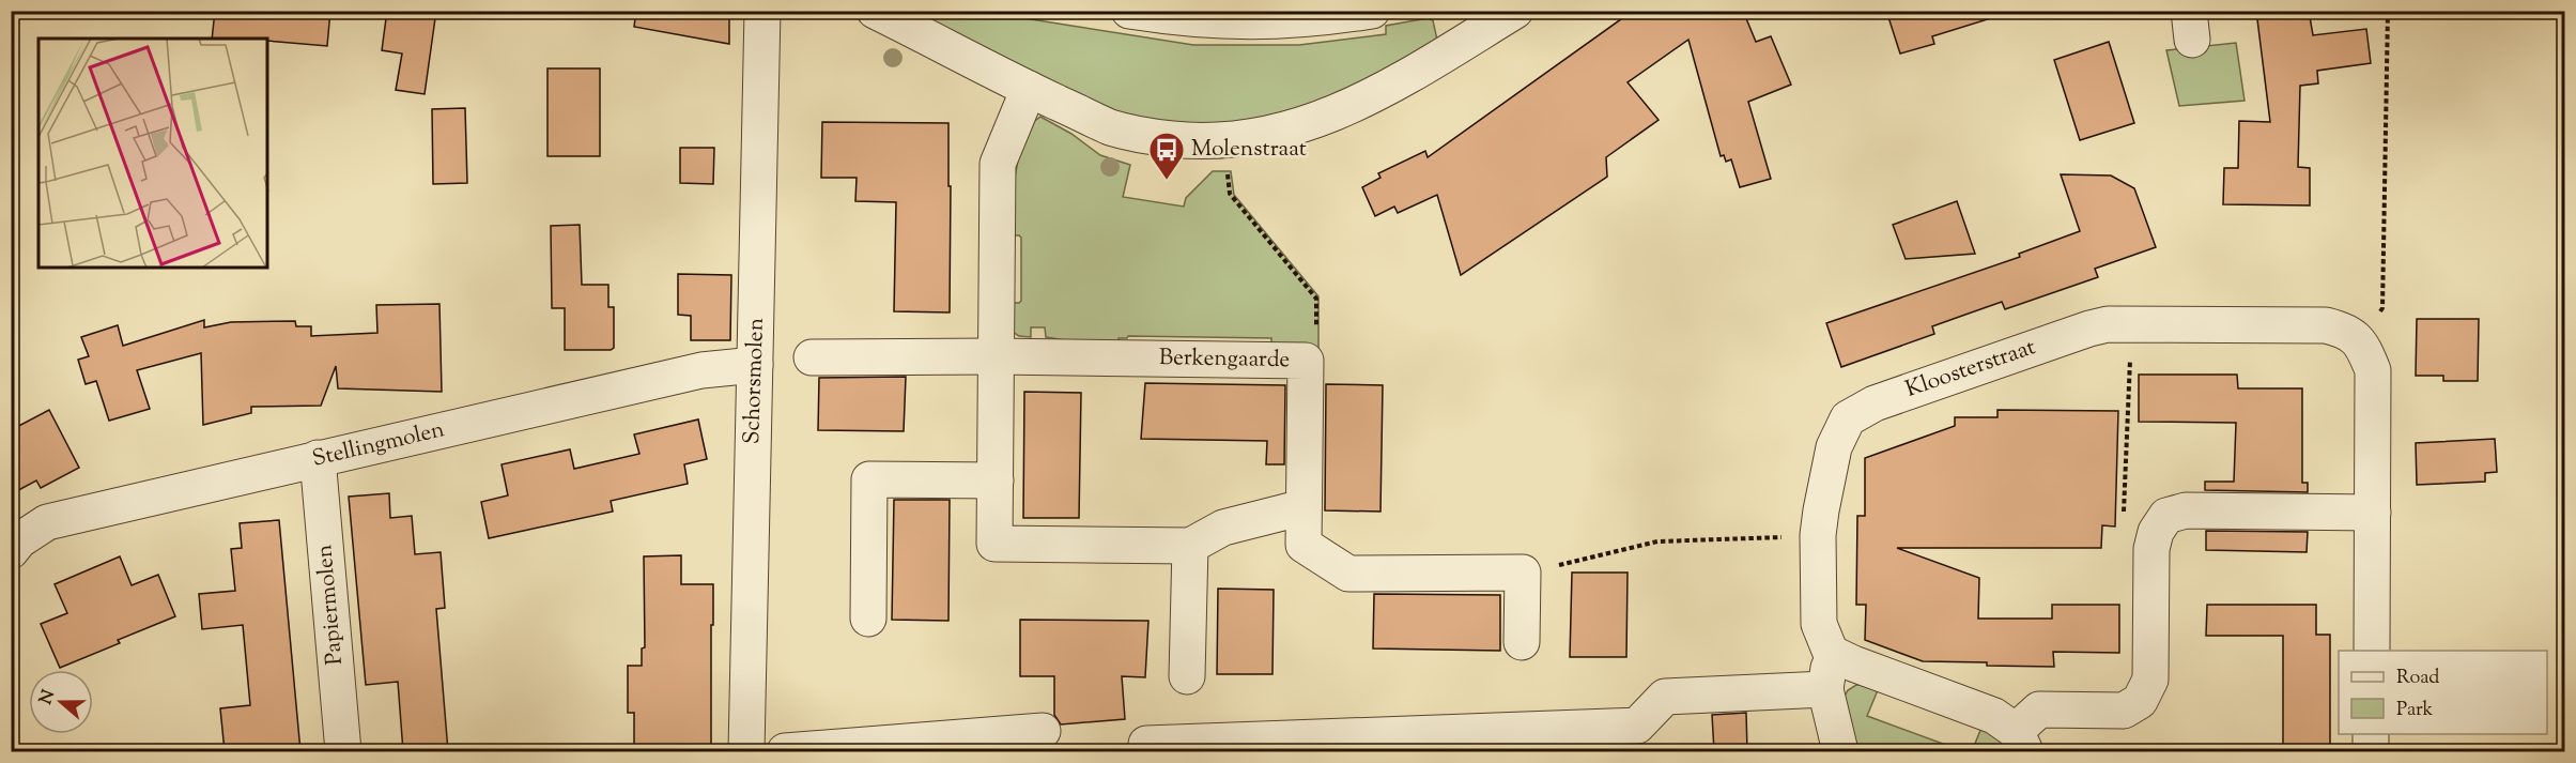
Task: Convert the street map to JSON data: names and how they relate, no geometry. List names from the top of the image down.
{
  "streets": {
    "street": [
      "Berkengaarde",
      "Kloosterstraat",
      "Schorsmolen",
      "Stellingmolen",
      "Papiermolen"
    ]
  },
  "crossings": [
    ["Schorsmolen", "Stellingmolen"],
    ["Stellingmolen", "Papiermolen"]
  ],
  "places": {
    "bus stop": ["Molenstraat"]
  },
  "legend": ["Road", "Park"],
  "north": "left"
}
